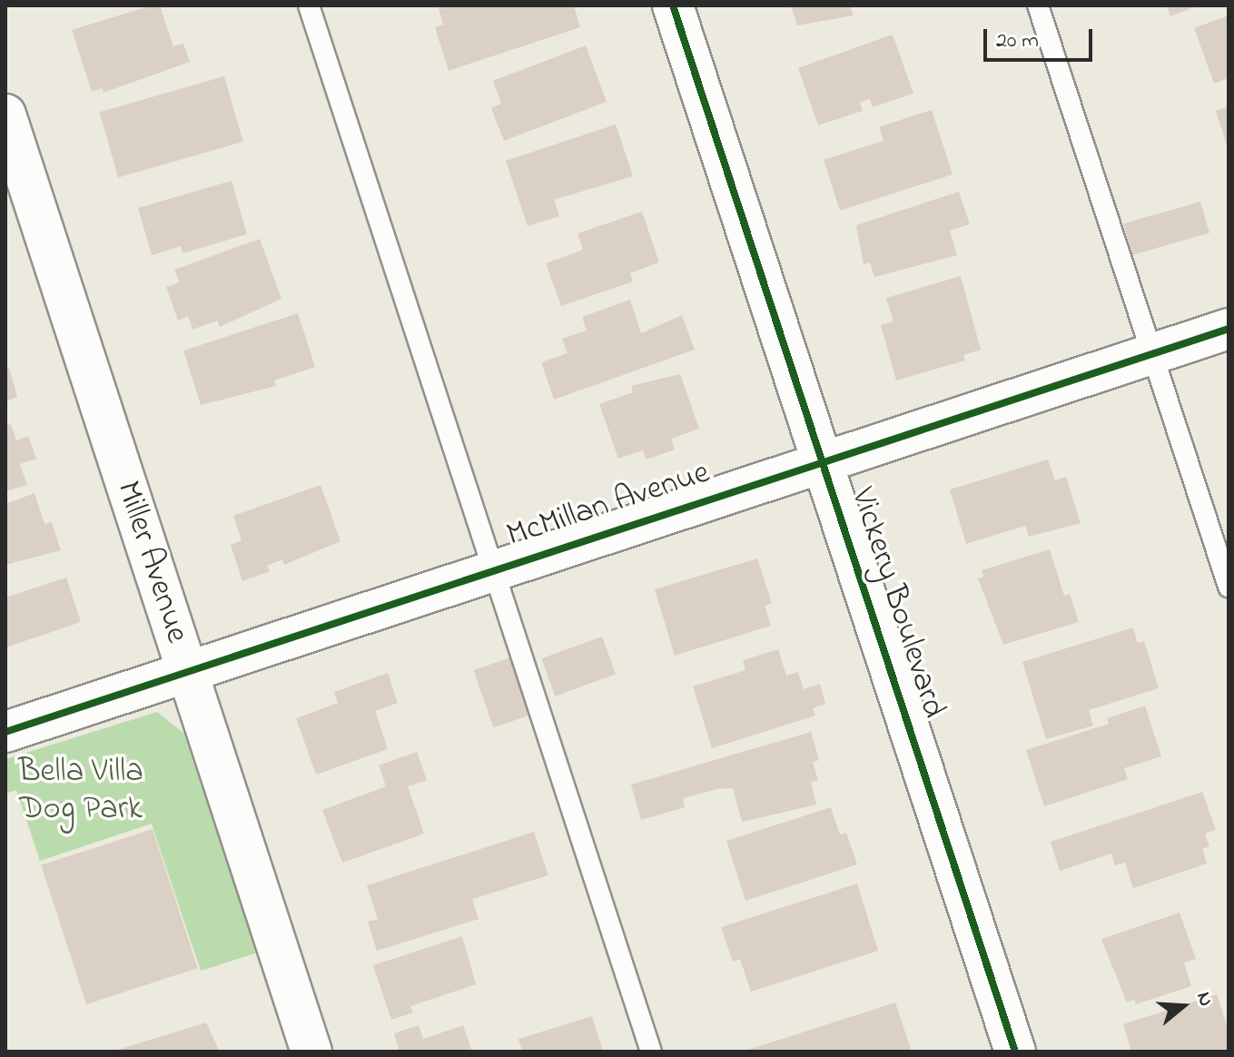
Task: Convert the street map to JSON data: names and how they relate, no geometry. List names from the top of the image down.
{
  "streets": {
    "street": ["McMillan Avenue", "Miller Avenue", "Vickery Boulevard"]
  },
  "crossings": [
    ["McMillan Avenue", "Miller Avenue"],
    ["McMillan Avenue", "Vickery Boulevard"]
  ],
  "parks": ["Bella Villa Dog Park"],
  "scale_bar": "20 m",
  "north": "right"
}
